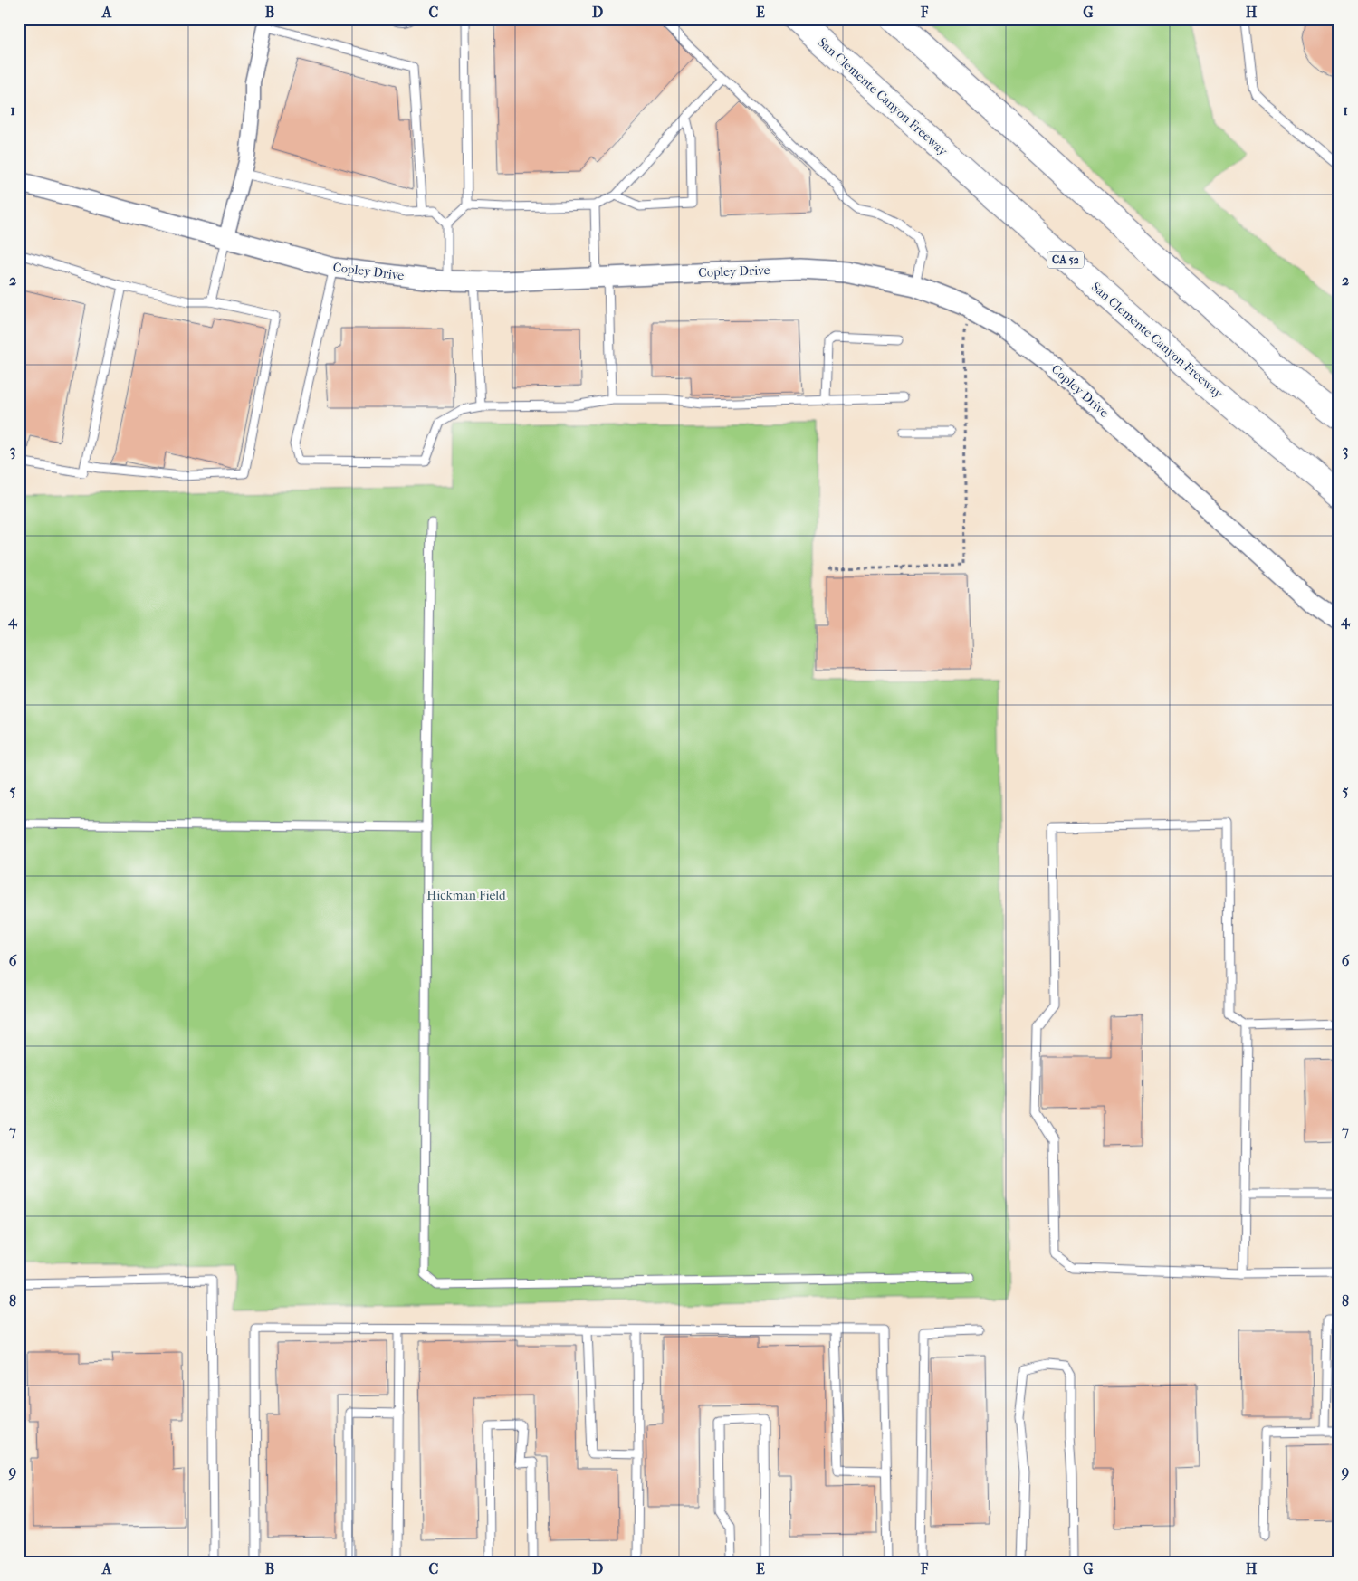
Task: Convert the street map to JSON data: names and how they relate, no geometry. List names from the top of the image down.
{
  "streets": {
    "highway": ["San Clemente Canyon Freeway", "CA 52"],
    "street": ["Copley Drive"]
  },
  "parks": ["Hickman Field"],
  "grid": {
    "columns": [
      "A",
      "B",
      "C",
      "D",
      "E",
      "F",
      "G",
      "H"
    ],
    "rows": [
      "1",
      "2",
      "3",
      "4",
      "5",
      "6",
      "7",
      "8",
      "9"
    ]
  }
}
